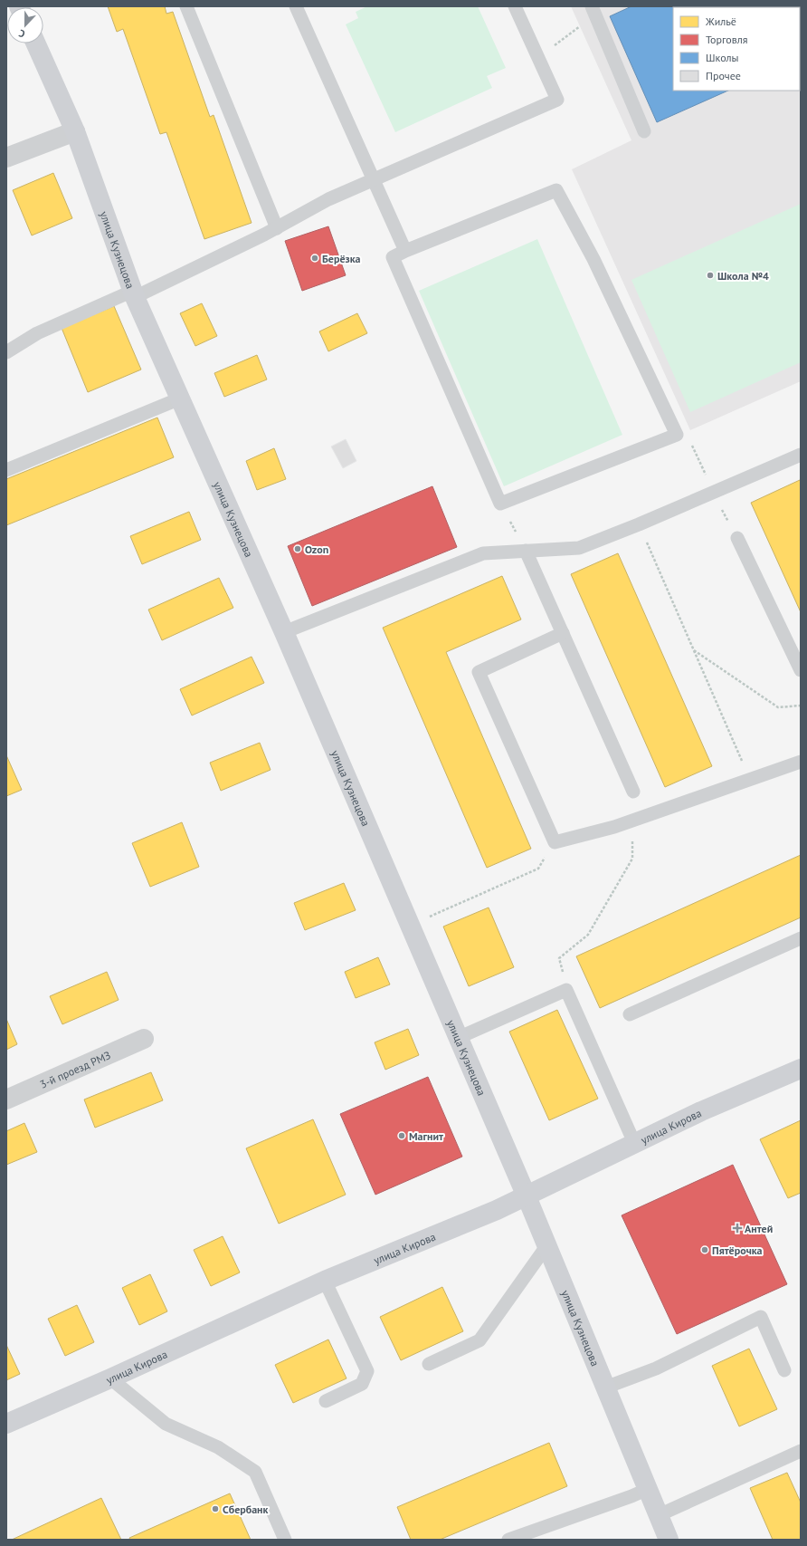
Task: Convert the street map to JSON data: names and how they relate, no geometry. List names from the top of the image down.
{
  "streets": {
    "main road": ["улица Кузнецова", "улица Кирова"],
    "street": ["3-й проезд РМЗ"]
  },
  "crossings": [
    ["улица Кузнецова", "улица Кирова"]
  ],
  "places": {
    "other": [
      "Берёзка",
      "Школа №4",
      "Ozon",
      "Магнит",
      "Пятёрочка",
      "Сбербанк"
    ],
    "health": ["Антей"]
  },
  "legend": [
    "Жильё",
    "Торговля",
    "Школы",
    "Прочее"
  ],
  "north": "bottom"
}
